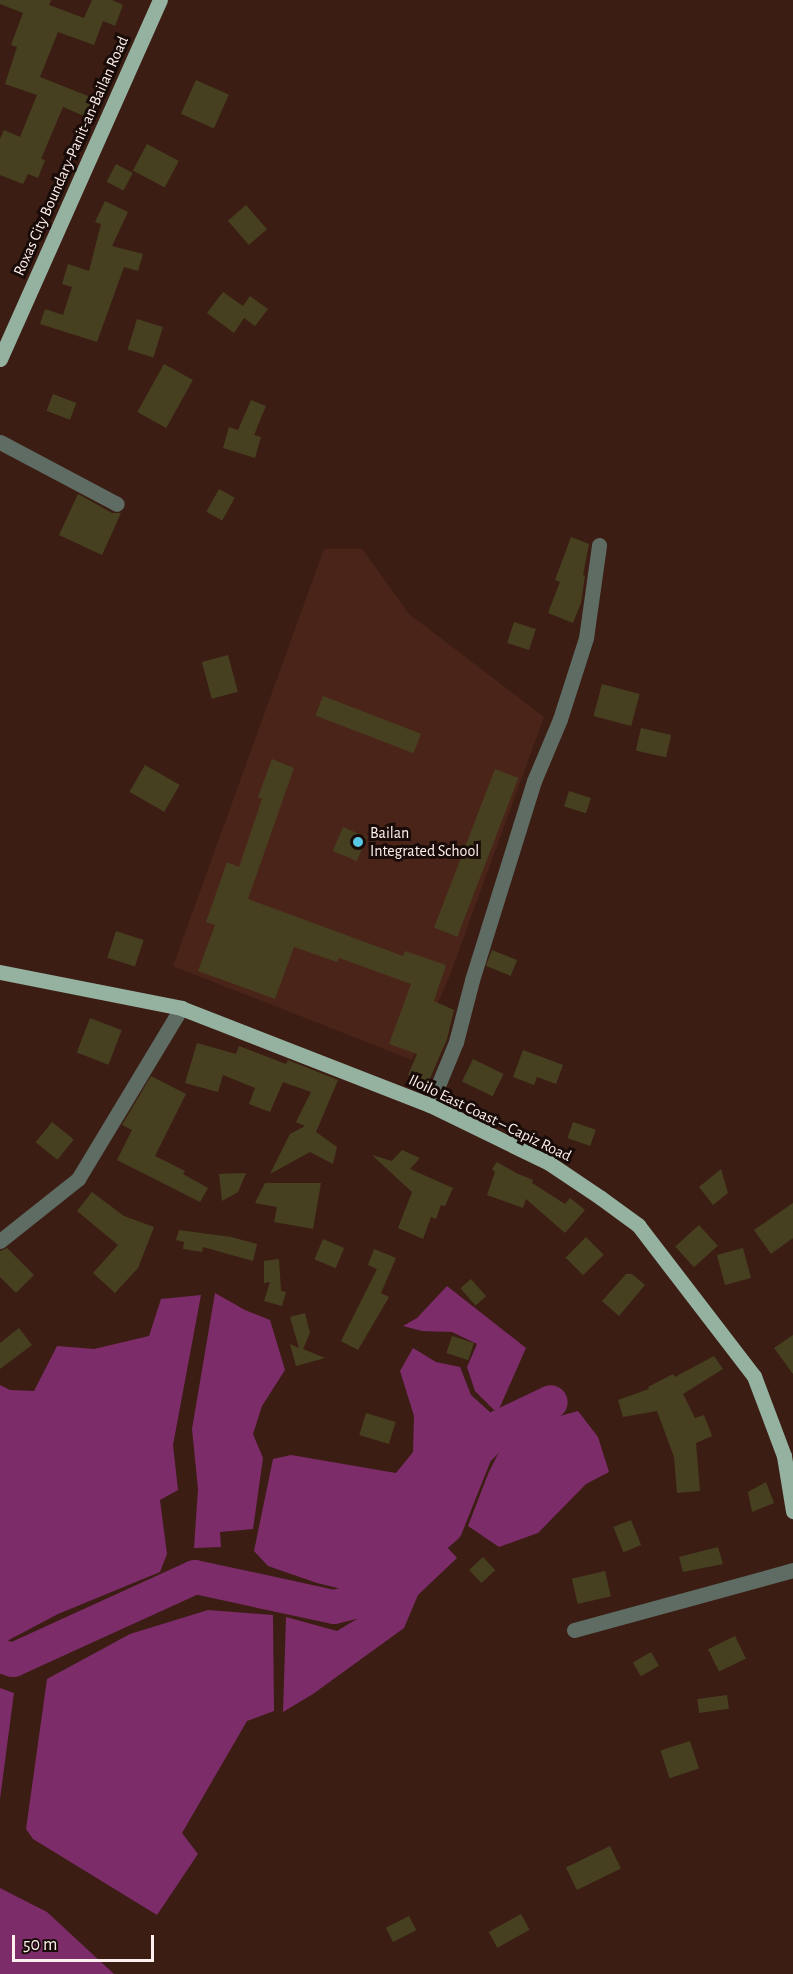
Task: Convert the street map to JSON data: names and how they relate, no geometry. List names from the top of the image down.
{
  "streets": {
    "main road": ["Roxas City Boundary-Panit-an-Bailan Road", "Iloilo East Coast – Capiz Road"]
  },
  "places": ["Bailan Integrated School"],
  "scale_bar": "50 m"
}
